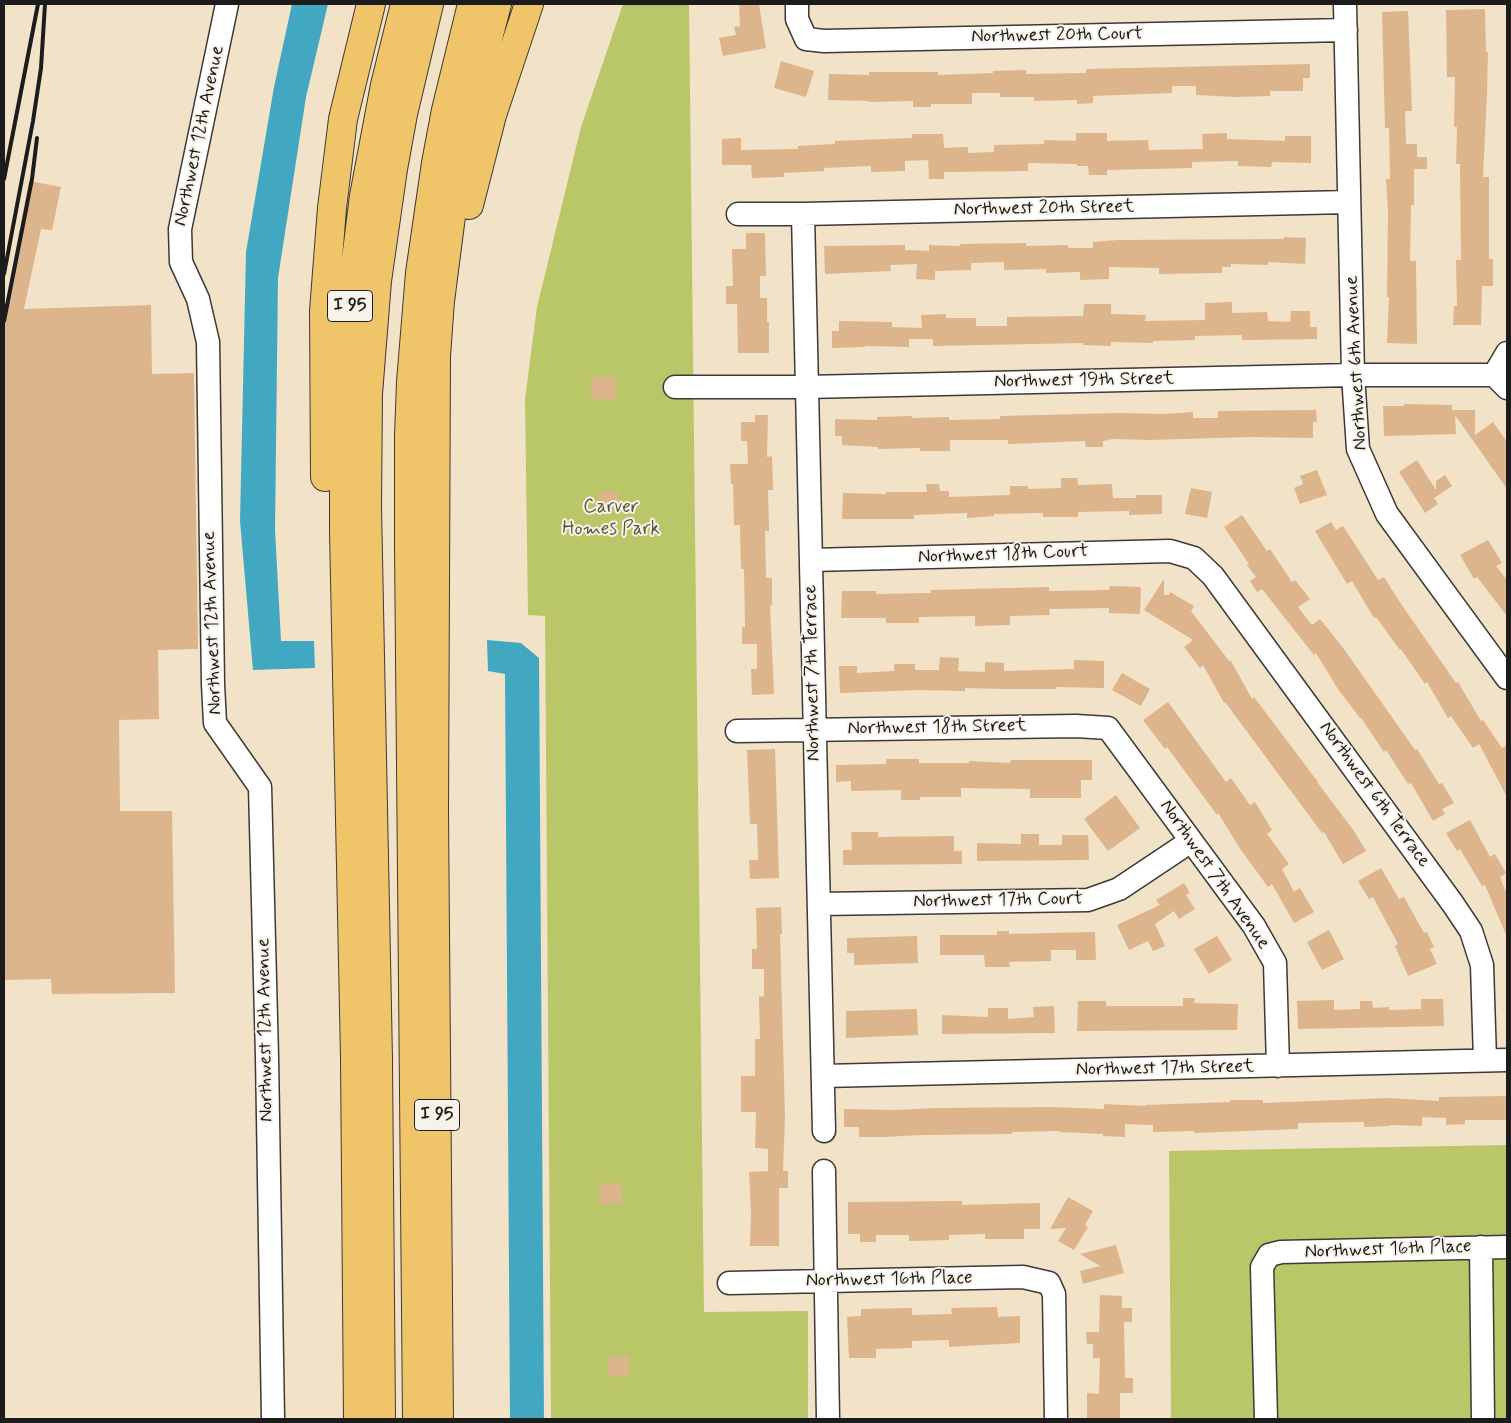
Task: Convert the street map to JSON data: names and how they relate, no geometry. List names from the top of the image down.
{
  "streets": {
    "highway": ["I 95"],
    "street": [
      "Northwest 20th Court",
      "Northwest 12th Avenue",
      "Northwest 20th Street",
      "Northwest 6th Avenue",
      "Northwest 19th Street",
      "Northwest 18th Court",
      "Northwest 7th Terrace",
      "Northwest 18th Street",
      "Northwest 6th Terrace",
      "Northwest 7th Avenue",
      "Northwest 17th Court",
      "Northwest 17th Street",
      "Northwest 16th Place"
    ]
  },
  "crossings": [
    ["Northwest 20th Court", "Northwest 6th Avenue"],
    ["Northwest 20th Street", "Northwest 6th Avenue"],
    ["Northwest 20th Street", "Northwest 7th Terrace"],
    ["Northwest 6th Avenue", "Northwest 19th Street"],
    ["Northwest 19th Street", "Northwest 7th Terrace"],
    ["Northwest 18th Court", "Northwest 7th Terrace"],
    ["Northwest 18th Court", "Northwest 6th Terrace"],
    ["Northwest 7th Terrace", "Northwest 18th Street"],
    ["Northwest 7th Terrace", "Northwest 17th Court"],
    ["Northwest 7th Terrace", "Northwest 17th Street"],
    ["Northwest 18th Street", "Northwest 7th Avenue"],
    ["Northwest 6th Terrace", "Northwest 17th Street"],
    ["Northwest 7th Avenue", "Northwest 17th Court"],
    ["Northwest 7th Avenue", "Northwest 17th Street"]
  ],
  "parks": ["Carver Homes Park"]
}
